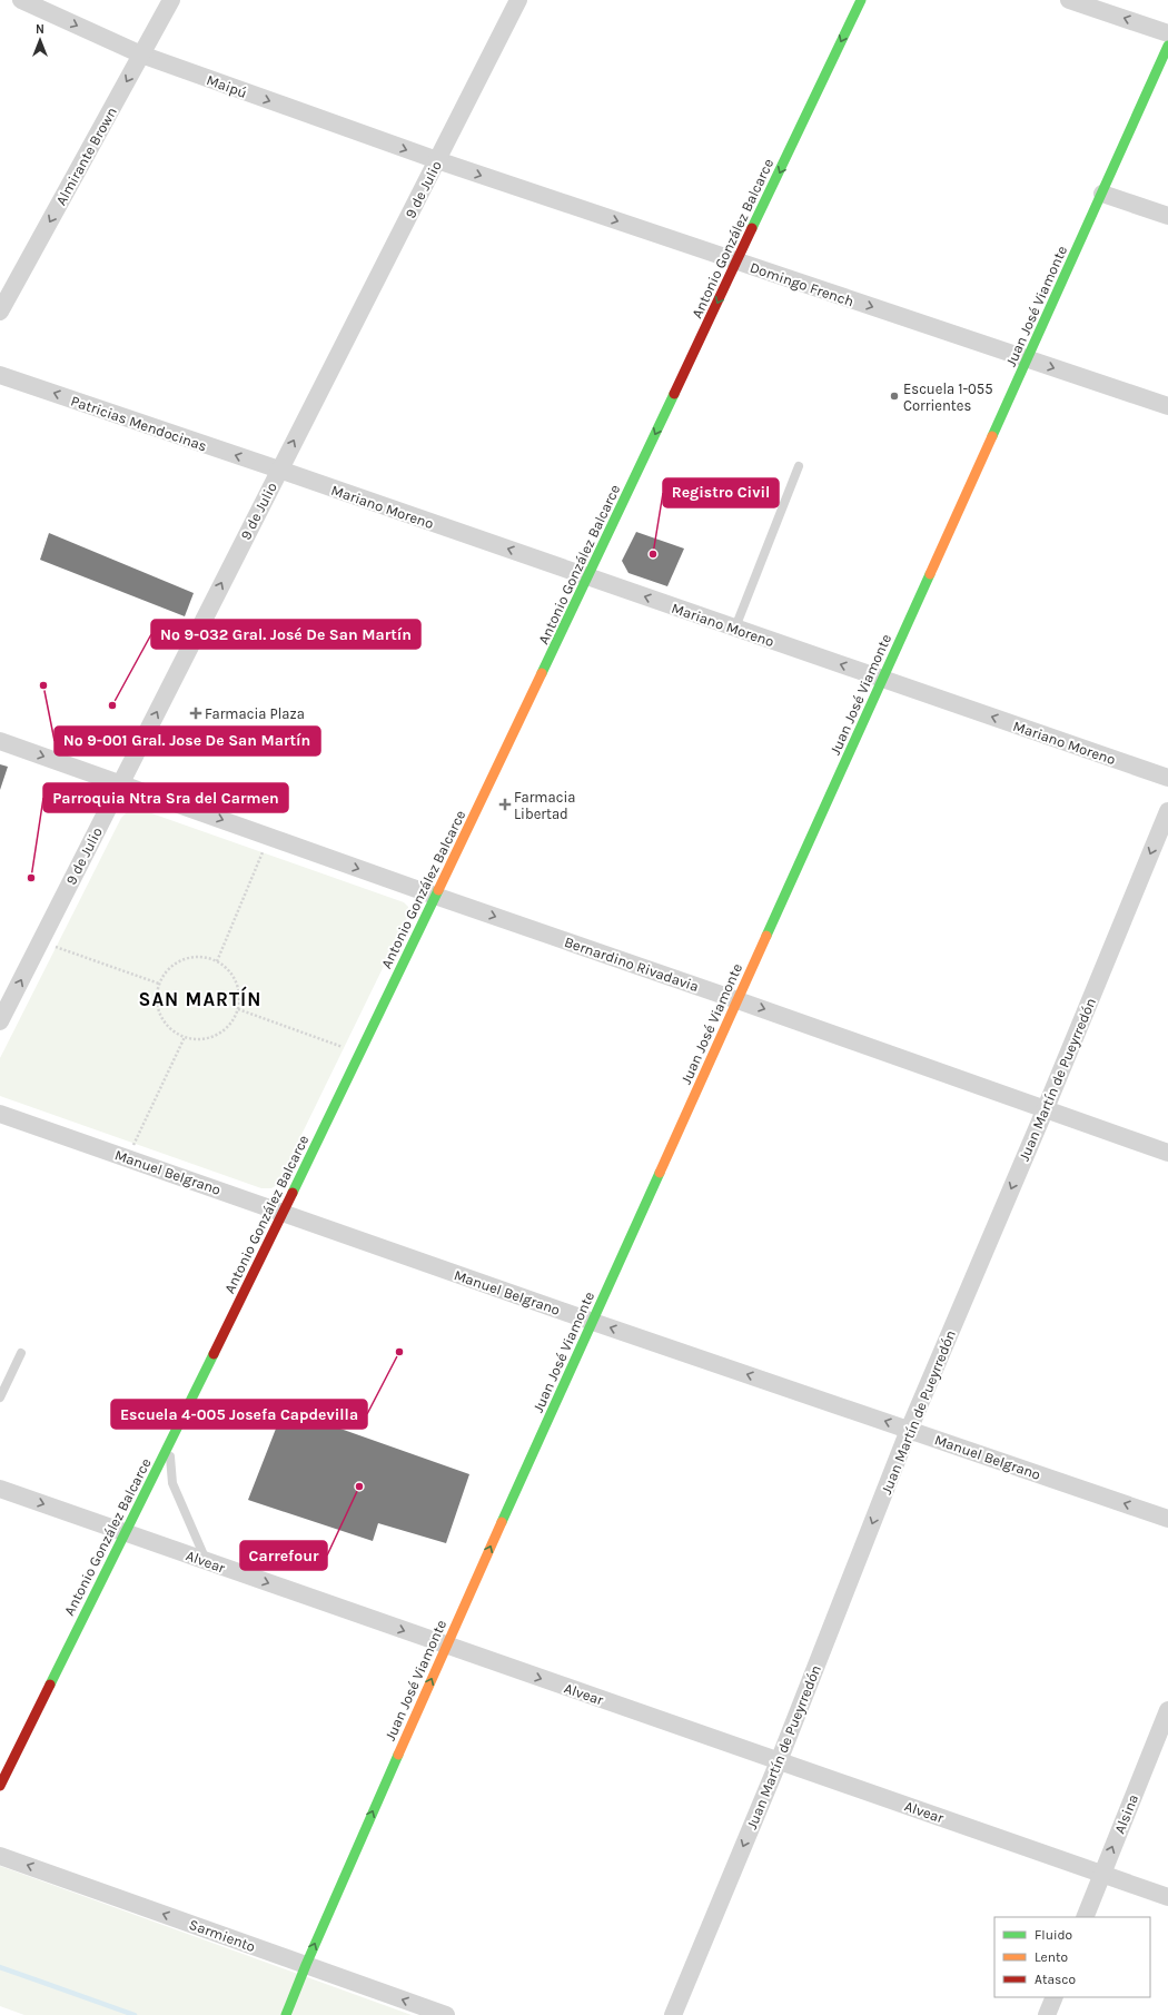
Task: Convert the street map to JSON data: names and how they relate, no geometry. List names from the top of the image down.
{
  "streets": {
    "street": [
      "Maipú",
      "Almirante Brown",
      "9 de Julio",
      "Antonio González Balcarce",
      "Domingo French",
      "Juan José Viamonte",
      "Patricias Mendocinas",
      "Mariano Moreno",
      "Bernardino Rivadavia",
      "Juan Martín de Pueyrredón",
      "Manuel Belgrano",
      "Alvear",
      "Alsina",
      "Sarmiento"
    ]
  },
  "crossings": [
    ["Maipú", "Almirante Brown"],
    ["Maipú", "9 de Julio"],
    ["Maipú", "Domingo French"],
    ["9 de Julio", "Domingo French"],
    ["9 de Julio", "Patricias Mendocinas"],
    ["9 de Julio", "Mariano Moreno"],
    ["9 de Julio", "Bernardino Rivadavia"],
    ["Antonio González Balcarce", "Domingo French"],
    ["Antonio González Balcarce", "Mariano Moreno"],
    ["Antonio González Balcarce", "Bernardino Rivadavia"],
    ["Antonio González Balcarce", "Manuel Belgrano"],
    ["Antonio González Balcarce", "Alvear"],
    ["Domingo French", "Juan José Viamonte"],
    ["Juan José Viamonte", "Mariano Moreno"],
    ["Juan José Viamonte", "Bernardino Rivadavia"],
    ["Juan José Viamonte", "Manuel Belgrano"],
    ["Juan José Viamonte", "Alvear"],
    ["Juan José Viamonte", "Sarmiento"],
    ["Patricias Mendocinas", "Mariano Moreno"],
    ["Bernardino Rivadavia", "Juan Martín de Pueyrredón"],
    ["Juan Martín de Pueyrredón", "Manuel Belgrano"],
    ["Juan Martín de Pueyrredón", "Alvear"],
    ["Alvear", "Alsina"]
  ],
  "one_way": [
    "Maipú",
    "Almirante Brown",
    "9 de Julio",
    "Domingo French",
    "Patricias Mendocinas",
    "Mariano Moreno",
    "Bernardino Rivadavia",
    "Juan Martín de Pueyrredón",
    "Manuel Belgrano",
    "Alvear",
    "Alsina",
    "Sarmiento"
  ],
  "districts": ["SAN MARTÍN"],
  "places": {
    "other": [
      "Escuela 1-055 Corrientes",
      "Registro Civil",
      "Nº 9-001 Gral. Jose De San Martín",
      "Nº 9-032 Gral. José De San Martín",
      "Parroquia Ntra Sra del Carmen",
      "Escuela 4-005 Josefa Capdevilla",
      "Carrefour"
    ],
    "health": ["Farmacia Plaza", "Farmacia Libertad"]
  },
  "legend": ["Fluido", "Lento", "Atasco"],
  "north": "top"
}
